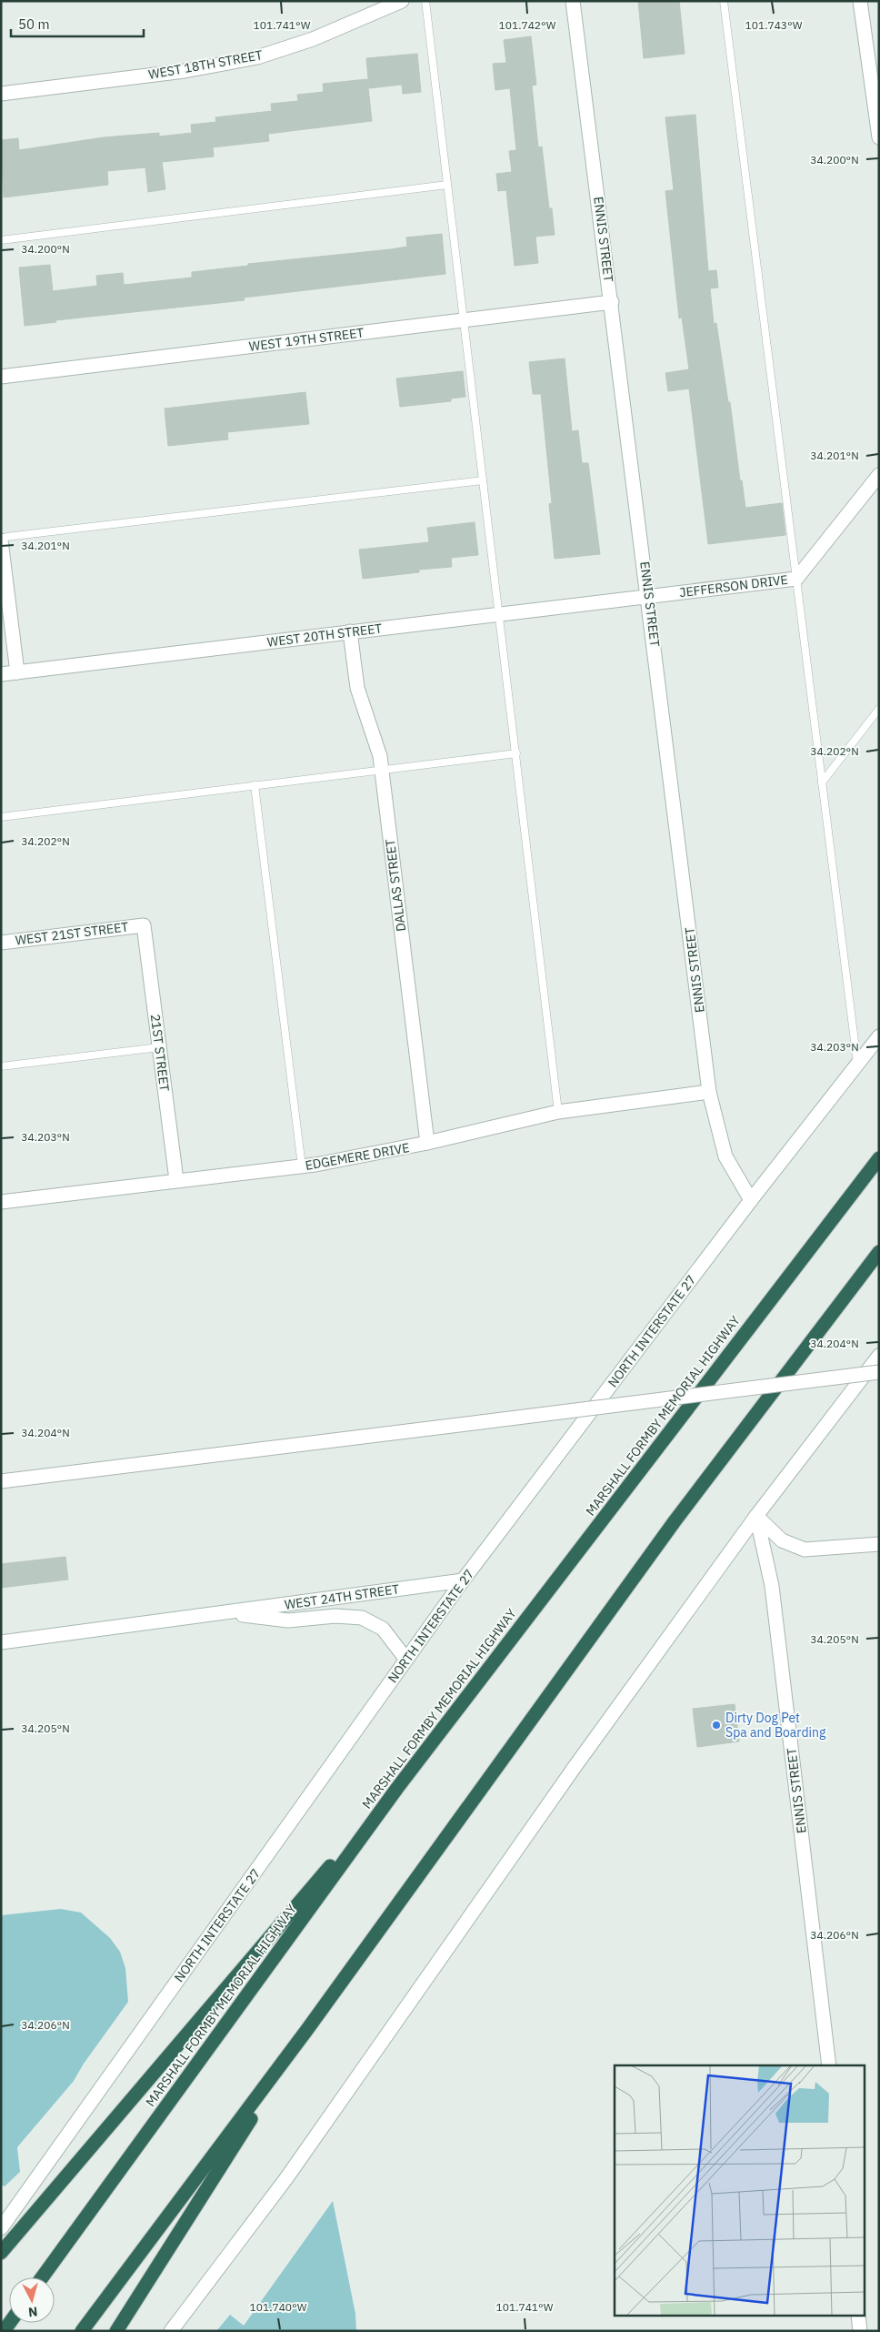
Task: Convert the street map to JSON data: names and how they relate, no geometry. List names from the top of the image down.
{
  "streets": {
    "highway": ["MARSHALL FORMBY MEMORIAL HIGHWAY"],
    "street": [
      "WEST 18TH STREET",
      "ENNIS STREET",
      "WEST 19TH STREET",
      "JEFFERSON DRIVE",
      "WEST 20TH STREET",
      "DALLAS STREET",
      "WEST 21ST STREET",
      "21ST STREET",
      "EDGEMERE DRIVE",
      "NORTH INTERSTATE 27",
      "WEST 24TH STREET"
    ]
  },
  "crossings": [
    ["ENNIS STREET", "WEST 19TH STREET"],
    ["ENNIS STREET", "JEFFERSON DRIVE"],
    ["ENNIS STREET", "WEST 20TH STREET"],
    ["ENNIS STREET", "EDGEMERE DRIVE"],
    ["ENNIS STREET", "NORTH INTERSTATE 27"],
    ["JEFFERSON DRIVE", "WEST 20TH STREET"],
    ["WEST 20TH STREET", "DALLAS STREET"],
    ["DALLAS STREET", "EDGEMERE DRIVE"],
    ["WEST 21ST STREET", "21ST STREET"],
    ["21ST STREET", "EDGEMERE DRIVE"],
    ["NORTH INTERSTATE 27", "WEST 24TH STREET"]
  ],
  "places": ["Dirty Dog Pet Spa and Boarding"],
  "scale_bar": "50 m",
  "north": "bottom",
  "coordinates": [
    "101.741°W",
    "101.742°W",
    "101.743°W",
    "34.200°N",
    "34.201°N",
    "34.202°N",
    "34.203°N",
    "34.204°N",
    "34.205°N",
    "34.206°N",
    "101.740°W"
  ]
}
